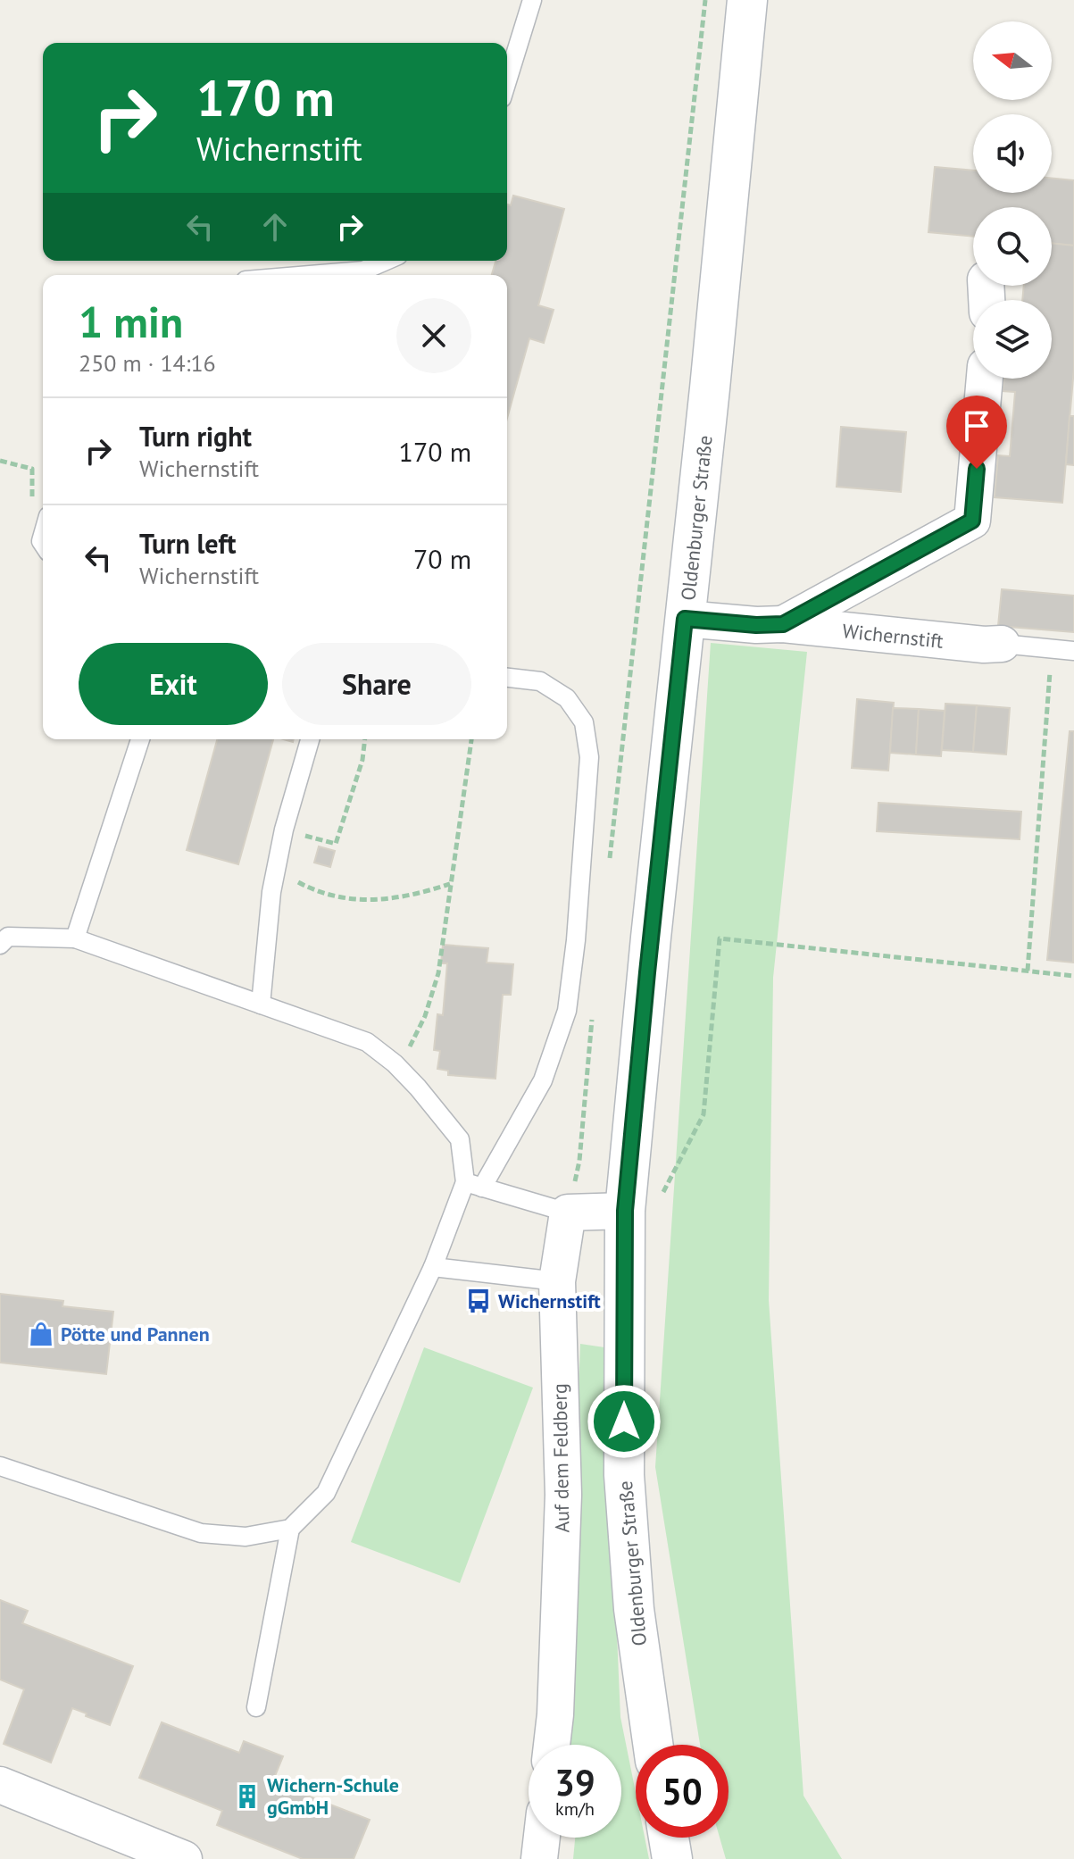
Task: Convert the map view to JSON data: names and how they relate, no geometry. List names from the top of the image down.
{
  "streets": {
    "main road": ["Oldenburger Straße"],
    "street": ["Wichernstift", "Auf dem Feldberg"]
  },
  "crossings": [
    ["Oldenburger Straße", "Wichernstift"]
  ],
  "places": {
    "bus stop": ["Wichernstift"],
    "shop": ["Pötte und Pannen"],
    "building": ["Wichern-Schule gGmbH"]
  },
  "north": "left",
  "page": {
    "turn": ["170 m", "Wichernstift"],
    "heading": ["1 min", "250 m · 14:16"],
    "list": [
      {
        "name": "Turn right",
        "note": "Wichernstift",
        "value": "170 m"
      },
      {
        "name": "Turn left",
        "note": "Wichernstift",
        "value": "70 m"
      }
    ],
    "buttons": ["Exit", "Share"],
    "speed": "39 km/h",
    "limit": "50"
  }
}
